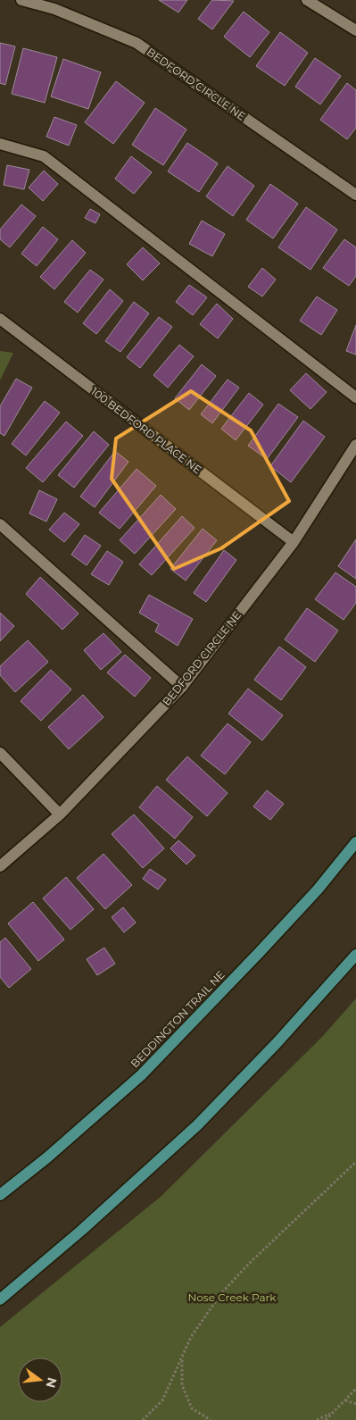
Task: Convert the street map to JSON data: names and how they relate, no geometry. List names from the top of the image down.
{
  "streets": {
    "main road": ["BEDDINGTON TRAIL NE"],
    "street": ["BEDFORD CIRCLE NE", "100 BEDFORD PLACE NE"]
  },
  "crossings": [
    ["BEDFORD CIRCLE NE", "100 BEDFORD PLACE NE"]
  ],
  "parks": ["Nose Creek Park"],
  "north": "right"
}
